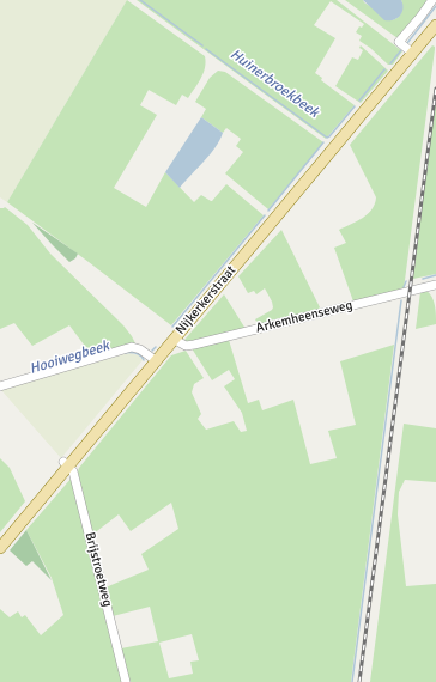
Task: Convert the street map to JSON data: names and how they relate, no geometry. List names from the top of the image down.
{
  "streets": {
    "main road": ["Nijkerkerstraat"],
    "street": ["Arkemheenseweg", "Brijstroetweg"]
  },
  "crossings": [
    ["Nijkerkerstraat", "Arkemheenseweg"],
    ["Nijkerkerstraat", "Brijstroetweg"]
  ],
  "water": ["Huinerbroekbeek", "Hooiwegbeek"]
}
